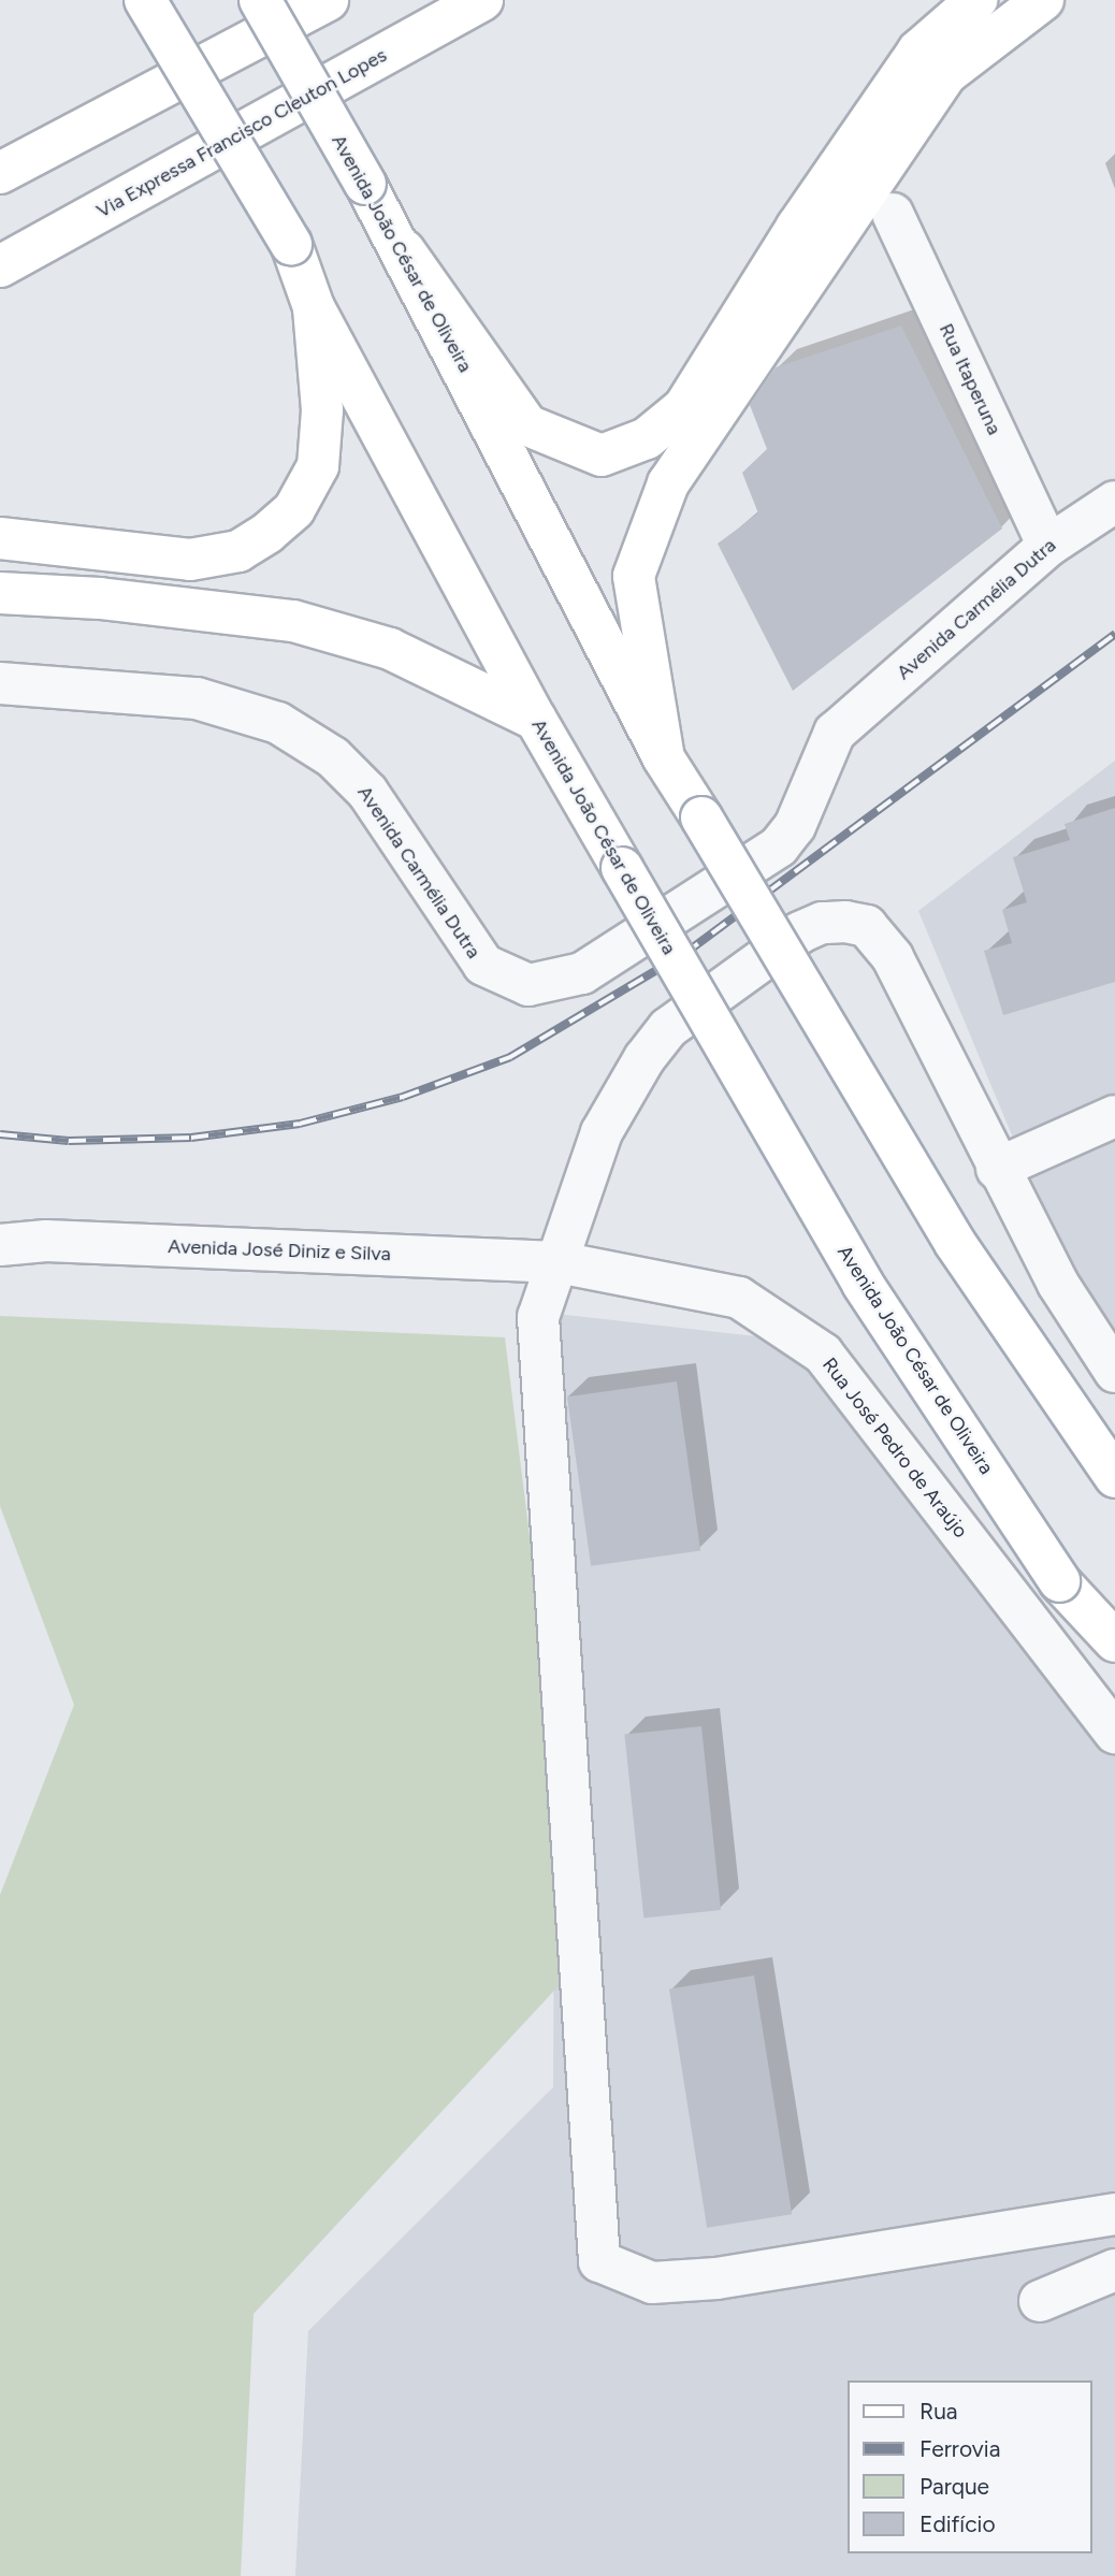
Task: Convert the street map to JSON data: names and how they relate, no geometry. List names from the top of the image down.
{
  "streets": {
    "main road": ["Via Expressa Francisco Cleuton Lopes", "Avenida João César de Oliveira"],
    "street": [
      "Rua Itaperuna",
      "Avenida Carmélia Dutra",
      "Avenida José Diniz e Silva",
      "Rua José Pedro de Araújo"
    ]
  },
  "crossings": [
    ["Rua Itaperuna", "Avenida Carmélia Dutra"],
    ["Avenida José Diniz e Silva", "Rua José Pedro de Araújo"]
  ],
  "legend": [
    "Rua",
    "Ferrovia",
    "Parque",
    "Edifício"
  ]
}
